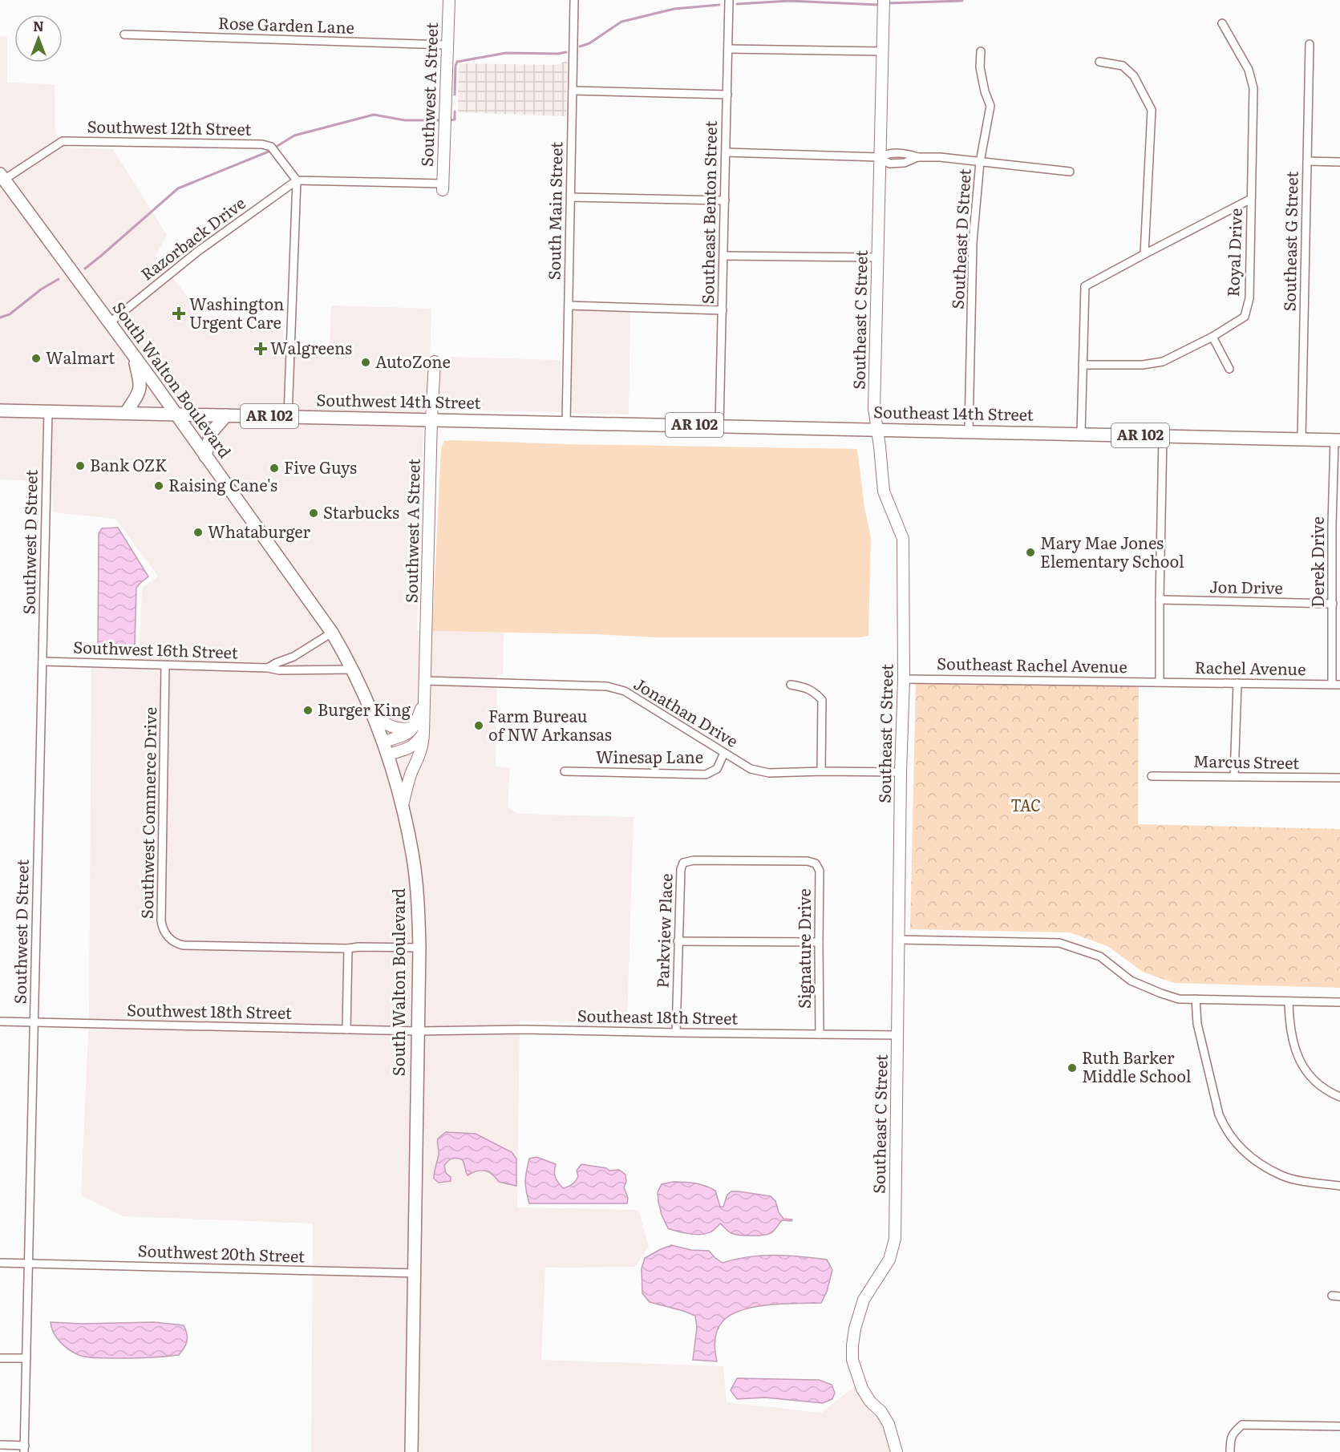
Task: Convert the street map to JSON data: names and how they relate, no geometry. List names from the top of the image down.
{
  "streets": {
    "main road": [
      "South Walton Boulevard",
      "Southwest 14th Street",
      "Southeast 14th Street",
      "AR 102"
    ],
    "street": [
      "Rose Garden Lane",
      "Southwest A Street",
      "Southwest 12th Street",
      "South Main Street",
      "Southeast Benton Street",
      "Razorback Drive",
      "Southeast D Street",
      "Southeast G Street",
      "Royal Drive",
      "Southeast C Street",
      "Southwest D Street",
      "Derek Drive",
      "Jon Drive",
      "Southwest 16th Street",
      "Southeast Rachel Avenue",
      "Rachel Avenue",
      "Jonathan Drive",
      "Winesap Lane",
      "Marcus Street",
      "Southwest Commerce Drive",
      "Parkview Place",
      "Signature Drive",
      "Southwest 18th Street",
      "Southeast 18th Street",
      "Southwest 20th Street"
    ]
  },
  "crossings": [
    ["Rose Garden Lane", "Southwest A Street"],
    ["Southwest A Street", "South Walton Boulevard"],
    ["Southwest A Street", "Southwest 14th Street"],
    ["Southwest A Street", "Jonathan Drive"],
    ["Southwest 12th Street", "Razorback Drive"],
    ["Southwest 12th Street", "South Walton Boulevard"],
    ["South Main Street", "Southwest 14th Street"],
    ["South Main Street", "Southeast 14th Street"],
    ["Southeast Benton Street", "Southeast 14th Street"],
    ["Razorback Drive", "South Walton Boulevard"],
    ["Southeast D Street", "Southeast 14th Street"],
    ["Southeast G Street", "Southeast 14th Street"],
    ["Southeast C Street", "Southeast 14th Street"],
    ["Southeast C Street", "Southeast Rachel Avenue"],
    ["Southeast C Street", "Jonathan Drive"],
    ["Southeast C Street", "Southeast 18th Street"],
    ["South Walton Boulevard", "Southwest 14th Street"],
    ["South Walton Boulevard", "Southwest 16th Street"],
    ["South Walton Boulevard", "Southwest Commerce Drive"],
    ["South Walton Boulevard", "Southwest 18th Street"],
    ["South Walton Boulevard", "Southeast 18th Street"],
    ["South Walton Boulevard", "Southwest 20th Street"],
    ["Southwest 14th Street", "Southeast 14th Street"],
    ["Southwest 14th Street", "Southwest D Street"],
    ["Southeast 14th Street", "Derek Drive"],
    ["Southwest D Street", "Southwest 16th Street"],
    ["Southwest D Street", "Southwest 18th Street"],
    ["Southwest D Street", "Southwest 20th Street"],
    ["Derek Drive", "Jon Drive"],
    ["Derek Drive", "Rachel Avenue"],
    ["Southwest 16th Street", "Southwest Commerce Drive"],
    ["Southeast Rachel Avenue", "Rachel Avenue"],
    ["Jonathan Drive", "Winesap Lane"],
    ["Parkview Place", "Signature Drive"],
    ["Parkview Place", "Southeast 18th Street"],
    ["Signature Drive", "Southeast 18th Street"],
    ["Southwest 18th Street", "Southeast 18th Street"]
  ],
  "parks": ["TAC"],
  "places": {
    "health": ["Washington Urgent Care", "Walgreens"],
    "other": [
      "Walmart",
      "AutoZone",
      "Bank OZK",
      "Five Guys",
      "Raising Cane's",
      "Starbucks",
      "Whataburger",
      "Mary Mae Jones Elementary School",
      "Burger King",
      "Farm Bureau of NW Arkansas",
      "Ruth Barker Middle School"
    ]
  },
  "north": "top"
}
